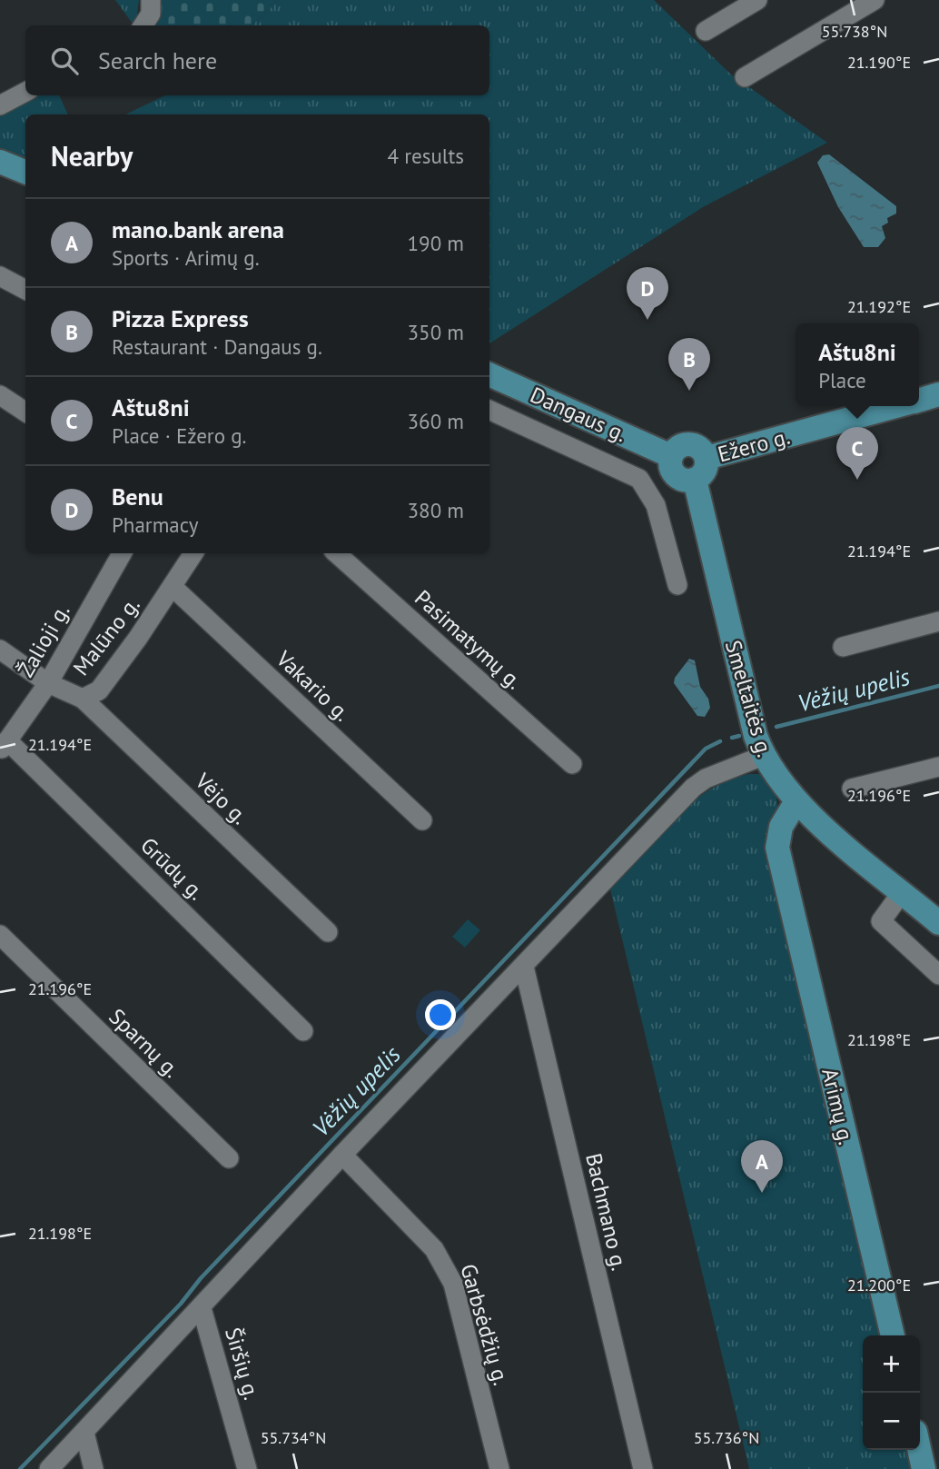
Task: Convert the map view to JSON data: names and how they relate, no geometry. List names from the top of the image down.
{
  "streets": {
    "main road": [
      "Dangaus g.",
      "Ežero g.",
      "Smeltaitės g.",
      "Arimų g."
    ],
    "street": [
      "Malūno g.",
      "Pasimatymų g.",
      "Žalioji g.",
      "Vakario g.",
      "Vėjo g.",
      "Grūdų g.",
      "Sparnų g.",
      "Bachmano g.",
      "Garbsėdžių g.",
      "Širšių g."
    ]
  },
  "crossings": [
    ["Dangaus g.", "Ežero g."],
    ["Dangaus g.", "Smeltaitės g."],
    ["Ežero g.", "Smeltaitės g."],
    ["Malūno g.", "Žalioji g."],
    ["Malūno g.", "Vakario g."],
    ["Malūno g.", "Vėjo g."],
    ["Žalioji g.", "Grūdų g."],
    ["Smeltaitės g.", "Arimų g."]
  ],
  "water": ["Vėžių upelis"],
  "page": {
    "search": "Search here",
    "heading": ["Nearby", "4 results"],
    "list": [
      {
        "mark": "A",
        "name": "mano.bank arena",
        "note": "Sports · Arimų g.",
        "value": "190 m"
      },
      {
        "mark": "B",
        "name": "Pizza Express",
        "note": "Restaurant · Dangaus g.",
        "value": "350 m"
      },
      {
        "mark": "C",
        "name": "Aštu8ni",
        "note": "Place · Ežero g.",
        "value": "360 m"
      },
      {
        "mark": "D",
        "name": "Benu",
        "note": "Pharmacy",
        "value": "380 m"
      }
    ],
    "pins": [
      "D",
      "B",
      "C",
      "A"
    ],
    "popup": ["Aštu8ni", "Place"],
    "map_buttons": ["+", "−"]
  },
  "coordinates": [
    "55.738°N",
    "21.190°E",
    "21.192°E",
    "21.194°E",
    "21.196°E",
    "21.198°E",
    "21.200°E",
    "55.734°N",
    "55.736°N"
  ]
}
